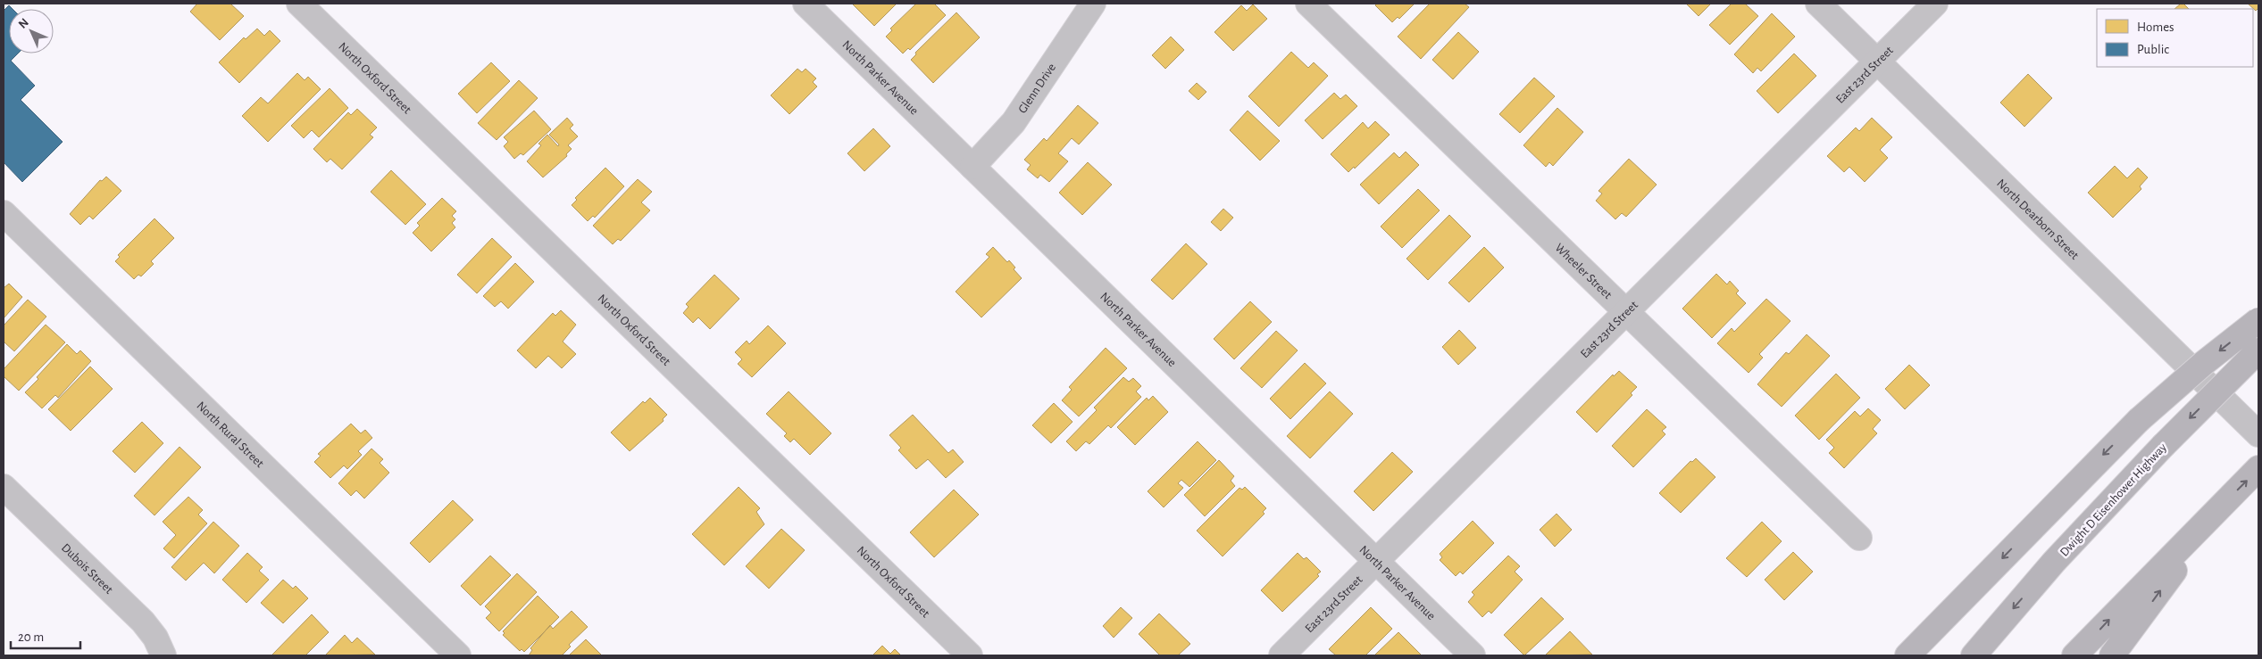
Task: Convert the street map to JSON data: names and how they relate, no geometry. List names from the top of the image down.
{
  "streets": {
    "highway": ["Dwight D Eisenhower Highway"],
    "street": [
      "East 23rd Street",
      "North Parker Avenue",
      "North Oxford Street",
      "Glenn Drive",
      "North Dearborn Street",
      "Wheeler Street",
      "North Rural Street",
      "Dubois Street"
    ]
  },
  "crossings": [
    ["East 23rd Street", "North Parker Avenue"],
    ["East 23rd Street", "North Dearborn Street"],
    ["East 23rd Street", "Wheeler Street"],
    ["North Parker Avenue", "Glenn Drive"]
  ],
  "legend": ["Homes", "Public"],
  "scale_bar": "20 m",
  "north": "top left"
}
